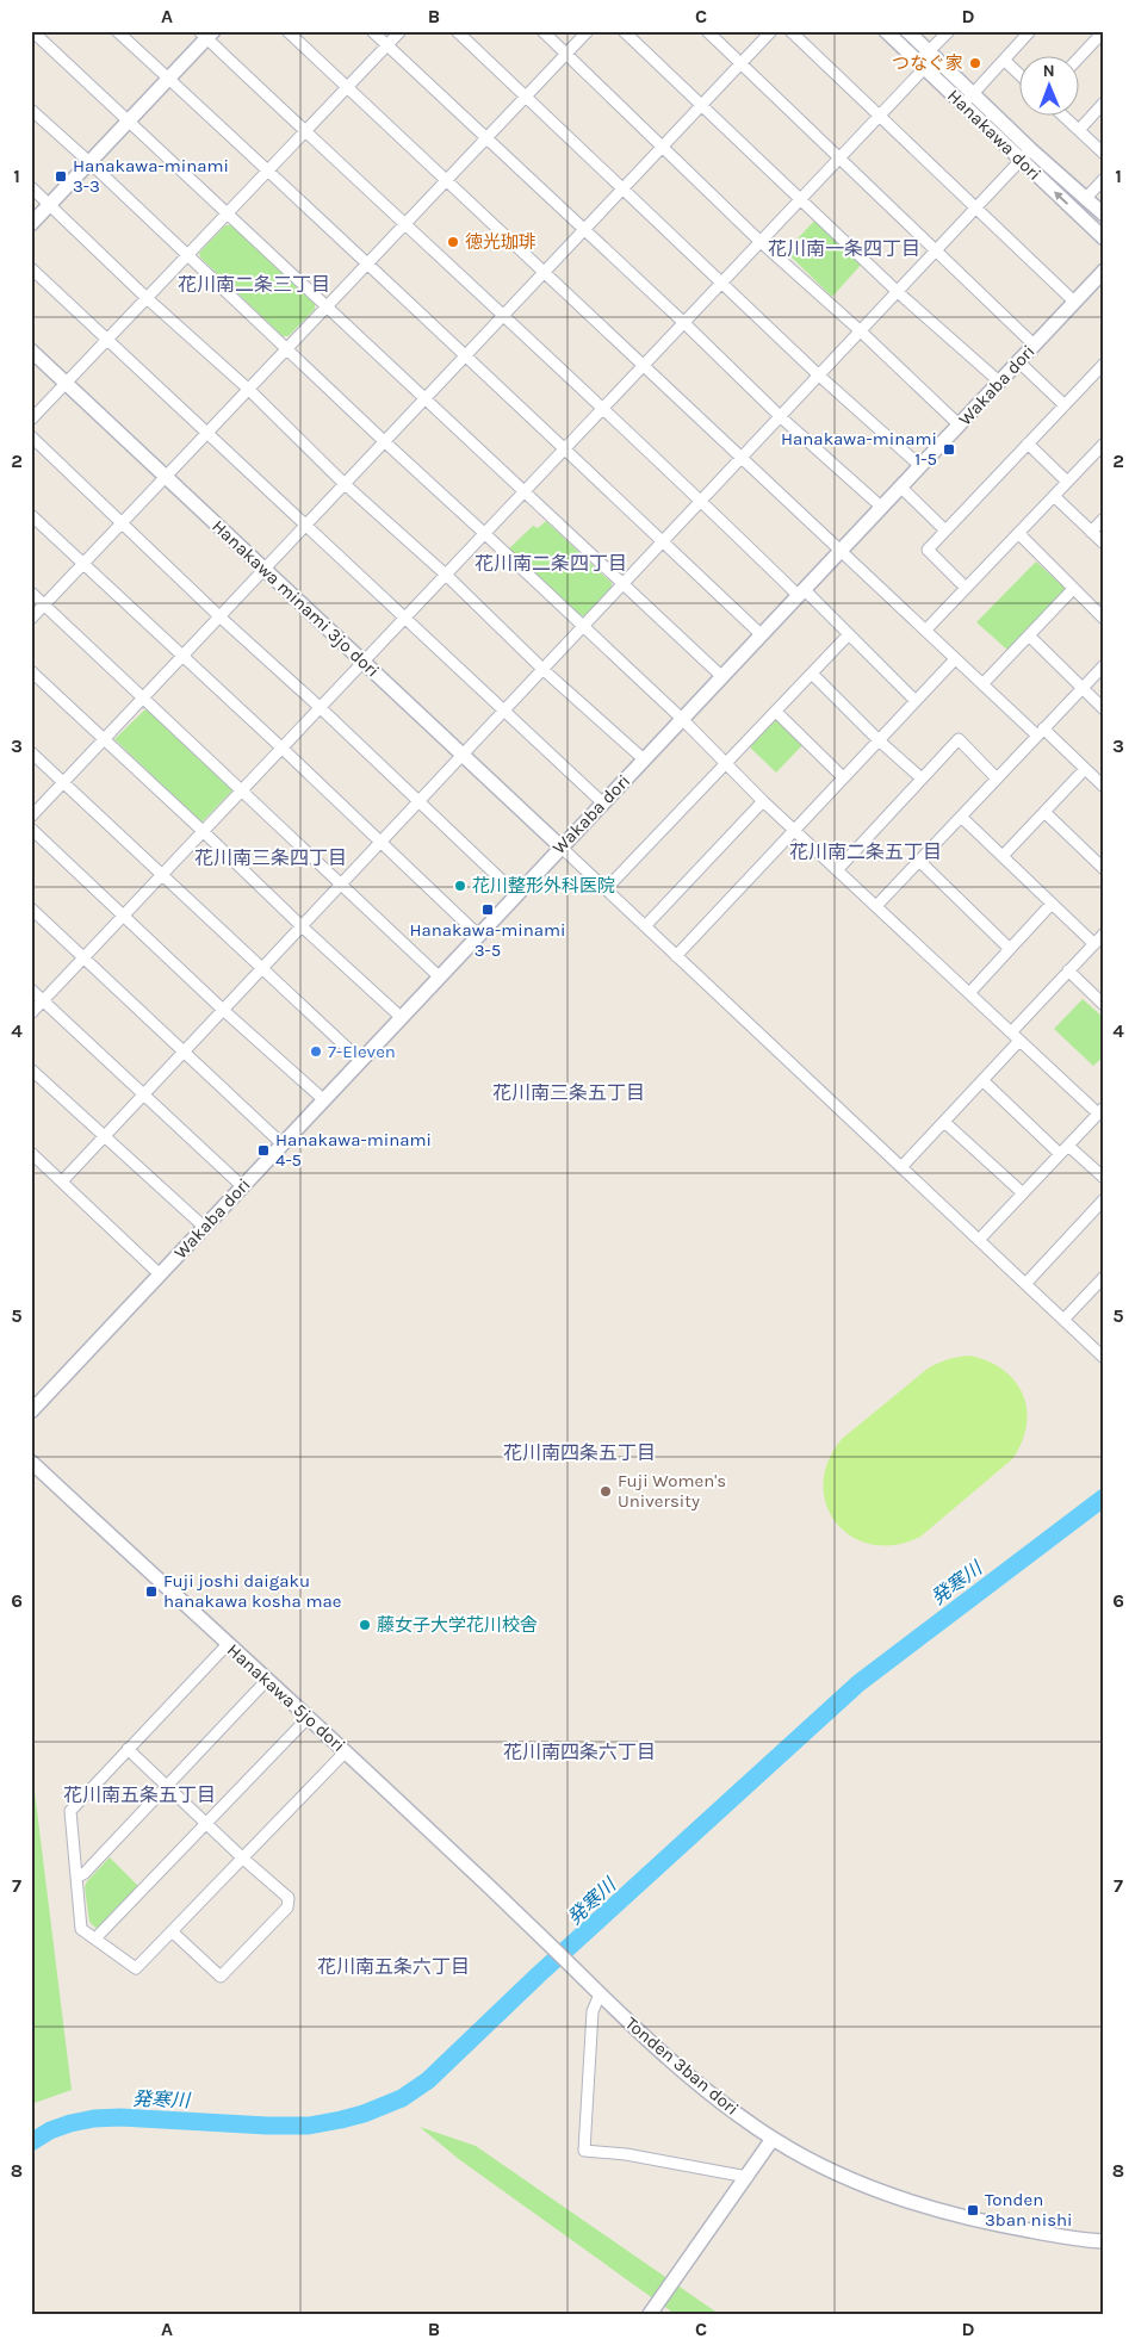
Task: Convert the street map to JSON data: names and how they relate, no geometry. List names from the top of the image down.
{
  "streets": {
    "street": [
      "Hanakawa dori",
      "Wakaba dori",
      "Hanakawa minami 3jo dori",
      "Hanakawa 5jo dori",
      "Tonden 3ban dori"
    ]
  },
  "crossings": [
    ["Wakaba dori", "Hanakawa minami 3jo dori"],
    ["Hanakawa 5jo dori", "Tonden 3ban dori"]
  ],
  "districts": [
    "花川南一条四丁目",
    "花川南二条三丁目",
    "花川南二条四丁目",
    "花川南二条五丁目",
    "花川南三条四丁目",
    "花川南三条五丁目",
    "花川南四条五丁目",
    "花川南四条六丁目",
    "花川南五条五丁目",
    "花川南五条六丁目"
  ],
  "water": ["発寒川"],
  "places": {
    "other": [
      "つなぐ家",
      "徳光珈琲",
      "花川整形外科医院",
      "7-Eleven",
      "Fuji Women's University",
      "藤女子大学花川校舎"
    ],
    "transit": [
      "Hanakawa-minami 3-3",
      "Hanakawa-minami 1-5",
      "Hanakawa-minami 3-5",
      "Hanakawa-minami 4-5",
      "Fuji joshi daigaku hanakawa kosha mae",
      "Tonden 3ban nishi"
    ]
  },
  "north": "top",
  "grid": {
    "columns": [
      "A",
      "B",
      "C",
      "D"
    ],
    "rows": [
      "1",
      "2",
      "3",
      "4",
      "5",
      "6",
      "7",
      "8"
    ]
  }
}
